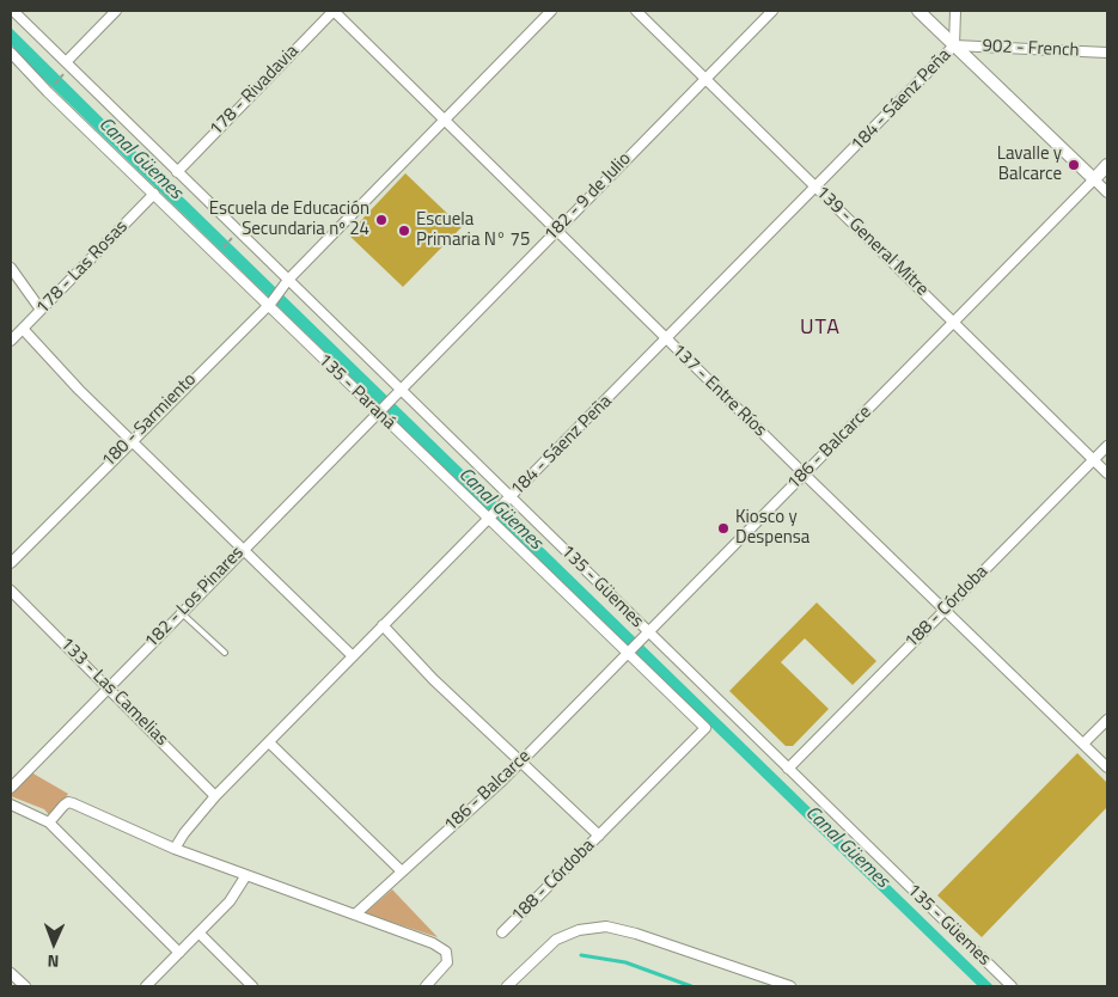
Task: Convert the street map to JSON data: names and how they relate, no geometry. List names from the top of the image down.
{
  "streets": {
    "street": [
      "902 - French",
      "178 - Rivadavia",
      "184 - Sáenz Peña",
      "182 - 9 de Julio",
      "139 - General Mitre",
      "178 - Las Rosas",
      "137 - Entre Ríos",
      "135 - Paraná",
      "180 - Sarmiento",
      "186 - Balcarce",
      "135 - Güemes",
      "182 - Los Pinares",
      "188 - Córdoba",
      "133 - Las Camelias"
    ]
  },
  "crossings": [
    ["902 - French", "184 - Sáenz Peña"],
    ["178 - Rivadavia", "137 - Entre Ríos"],
    ["178 - Rivadavia", "135 - Güemes"],
    ["184 - Sáenz Peña", "139 - General Mitre"],
    ["184 - Sáenz Peña", "137 - Entre Ríos"],
    ["184 - Sáenz Peña", "135 - Paraná"],
    ["184 - Sáenz Peña", "135 - Güemes"],
    ["184 - Sáenz Peña", "133 - Las Camelias"],
    ["182 - 9 de Julio", "139 - General Mitre"],
    ["182 - 9 de Julio", "137 - Entre Ríos"],
    ["182 - 9 de Julio", "135 - Paraná"],
    ["182 - 9 de Julio", "135 - Güemes"],
    ["182 - 9 de Julio", "182 - Los Pinares"],
    ["139 - General Mitre", "186 - Balcarce"],
    ["139 - General Mitre", "188 - Córdoba"],
    ["178 - Las Rosas", "135 - Paraná"],
    ["137 - Entre Ríos", "180 - Sarmiento"],
    ["137 - Entre Ríos", "186 - Balcarce"],
    ["137 - Entre Ríos", "188 - Córdoba"],
    ["135 - Paraná", "180 - Sarmiento"],
    ["135 - Paraná", "186 - Balcarce"],
    ["135 - Paraná", "182 - Los Pinares"],
    ["135 - Paraná", "188 - Córdoba"],
    ["180 - Sarmiento", "135 - Güemes"],
    ["186 - Balcarce", "135 - Güemes"],
    ["135 - Güemes", "188 - Córdoba"],
    ["182 - Los Pinares", "133 - Las Camelias"]
  ],
  "districts": ["UTA"],
  "water": ["Canal Güemes"],
  "places": [
    "Lavalle y Balcarce",
    "Escuela de Educación Secundaria nº 24",
    "Escuela Primaria N° 75",
    "Kiosco y Despensa"
  ],
  "north": "bottom"
}
